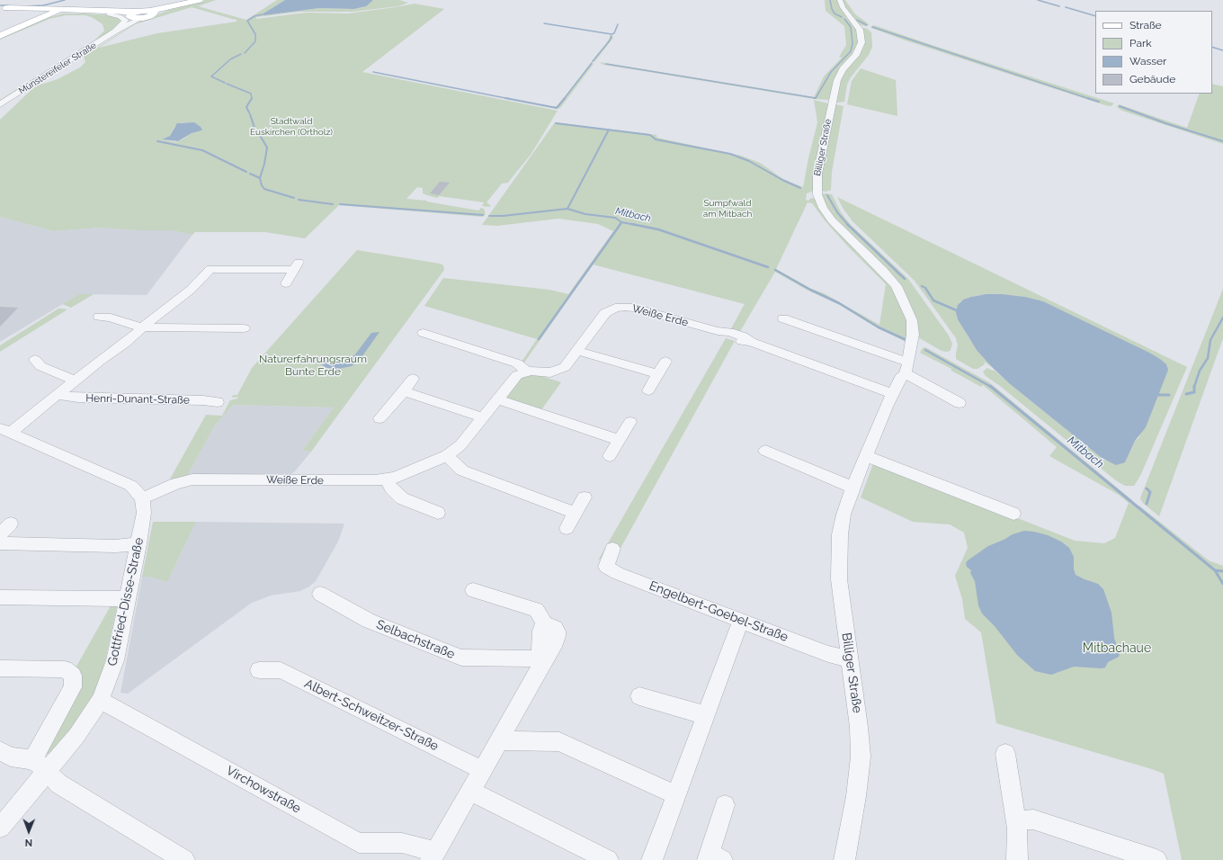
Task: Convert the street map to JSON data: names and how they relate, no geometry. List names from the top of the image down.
{
  "streets": {
    "street": [
      "Münstereifeler Straße",
      "Billiger Straße",
      "Weiße Erde",
      "Henri-Dunant-Straße",
      "Gottfried-Disse-Straße",
      "Engelbert-Goebel-Straße",
      "Selbachstraße",
      "Albert-Schweitzer-Straße",
      "Virchowstraße"
    ]
  },
  "crossings": [
    ["Billiger Straße", "Weiße Erde"],
    ["Billiger Straße", "Engelbert-Goebel-Straße"],
    ["Weiße Erde", "Gottfried-Disse-Straße"],
    ["Gottfried-Disse-Straße", "Virchowstraße"]
  ],
  "water": ["Mitbach"],
  "parks": [
    "Stadtwald Euskirchen (Ortholz)",
    "Sumpfwald am Mitbach",
    "Naturerfahrungsraum Bunte Erde",
    "Mitbachaue"
  ],
  "legend": [
    "Straße",
    "Park",
    "Wasser",
    "Gebäude"
  ],
  "north": "bottom"
}
